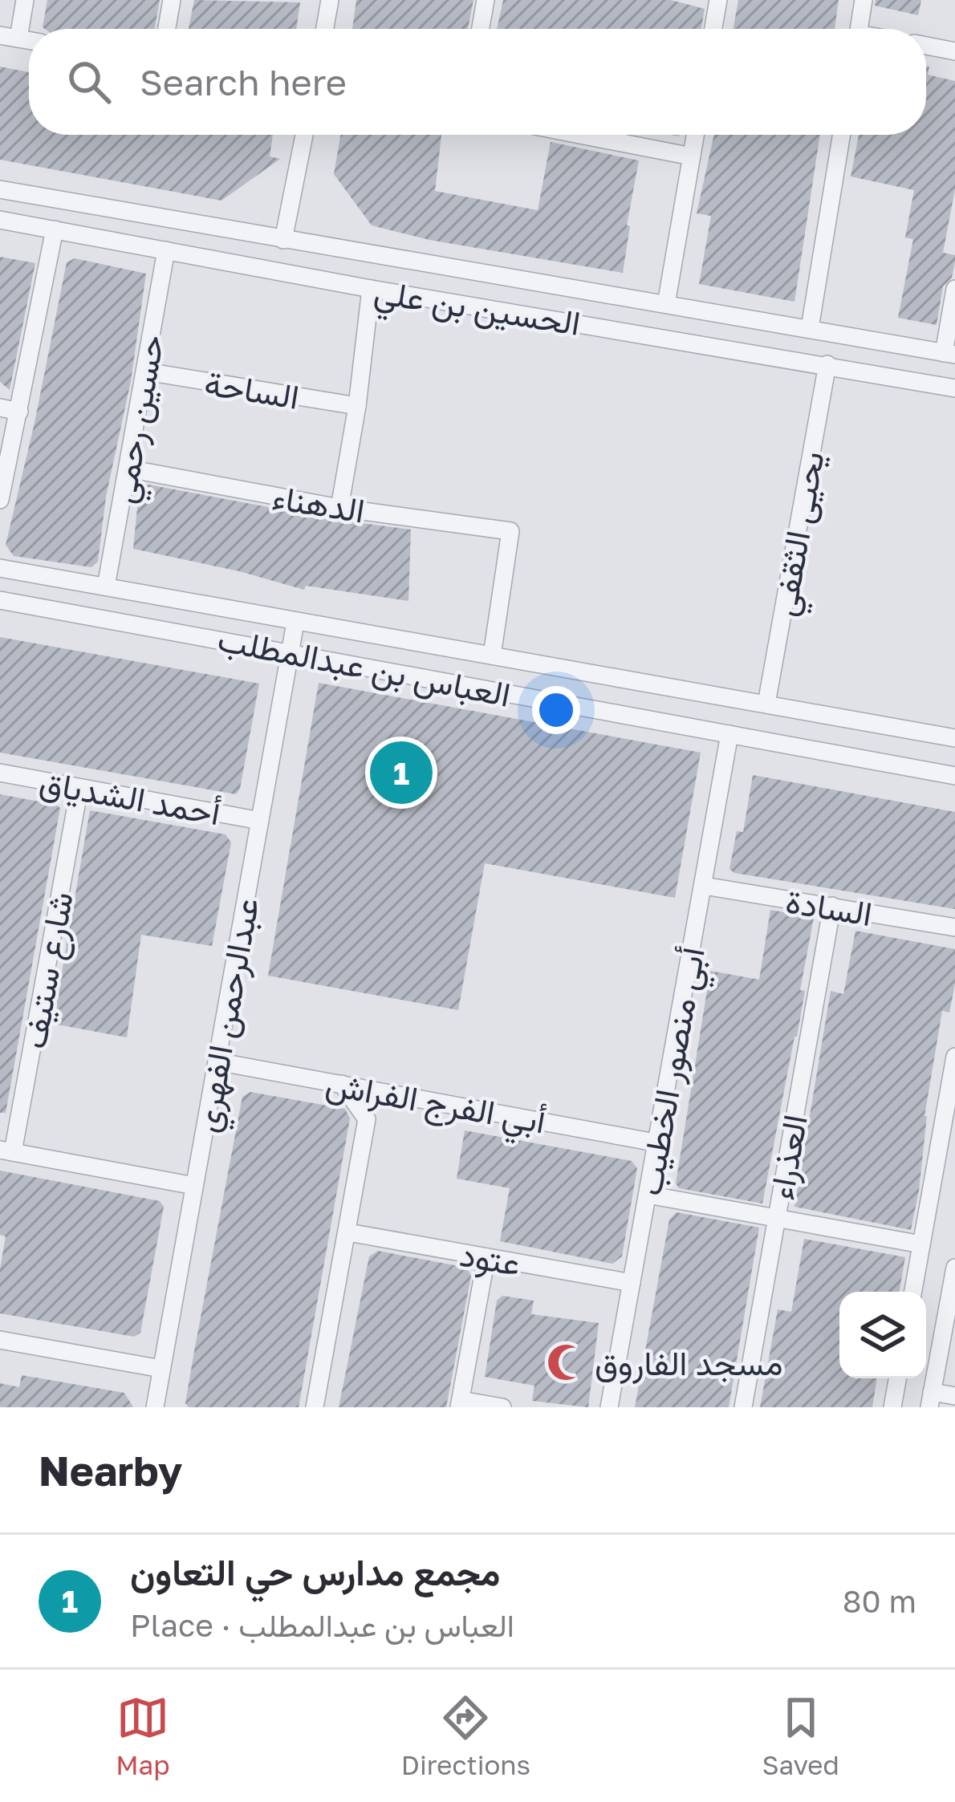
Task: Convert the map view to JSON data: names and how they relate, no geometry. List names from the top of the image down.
{
  "streets": {
    "street": [
      "الحسين بن علي",
      "الساحة",
      "حسين رحمي",
      "الدهناء",
      "يحيى الثقفي",
      "العباس بن عبدالمطلب",
      "أحمد الشدياق",
      "السادة",
      "شارع ستيف",
      "عبدالرحمن الفهري",
      "أبي منصور الخطيب",
      "أبي الفرج الفراش",
      "العذراء",
      "عتود"
    ]
  },
  "crossings": [
    ["الحسين بن علي", "حسين رحمي"],
    ["الحسين بن علي", "يحيى الثقفي"],
    ["الساحة", "حسين رحمي"],
    ["حسين رحمي", "الدهناء"],
    ["حسين رحمي", "العباس بن عبدالمطلب"],
    ["الدهناء", "العباس بن عبدالمطلب"],
    ["يحيى الثقفي", "العباس بن عبدالمطلب"],
    ["العباس بن عبدالمطلب", "عبدالرحمن الفهري"],
    ["العباس بن عبدالمطلب", "أبي منصور الخطيب"],
    ["أحمد الشدياق", "شارع ستيف"],
    ["أحمد الشدياق", "عبدالرحمن الفهري"],
    ["السادة", "أبي منصور الخطيب"],
    ["السادة", "العذراء"],
    ["عبدالرحمن الفهري", "أبي الفرج الفراش"],
    ["أبي منصور الخطيب", "أبي الفرج الفراش"],
    ["أبي منصور الخطيب", "عتود"]
  ],
  "places": {
    "mosque": ["مسجد الفاروق"]
  },
  "page": {
    "search": "Search here",
    "pins": "1",
    "heading": "Nearby",
    "list": [
      {
        "mark": "1",
        "name": "مجمع مدارس حي التعاون",
        "note": "Place · العباس بن عبدالمطلب",
        "value": "80 m"
      }
    ],
    "nav": ["Map", "Directions", "Saved"]
  }
}
